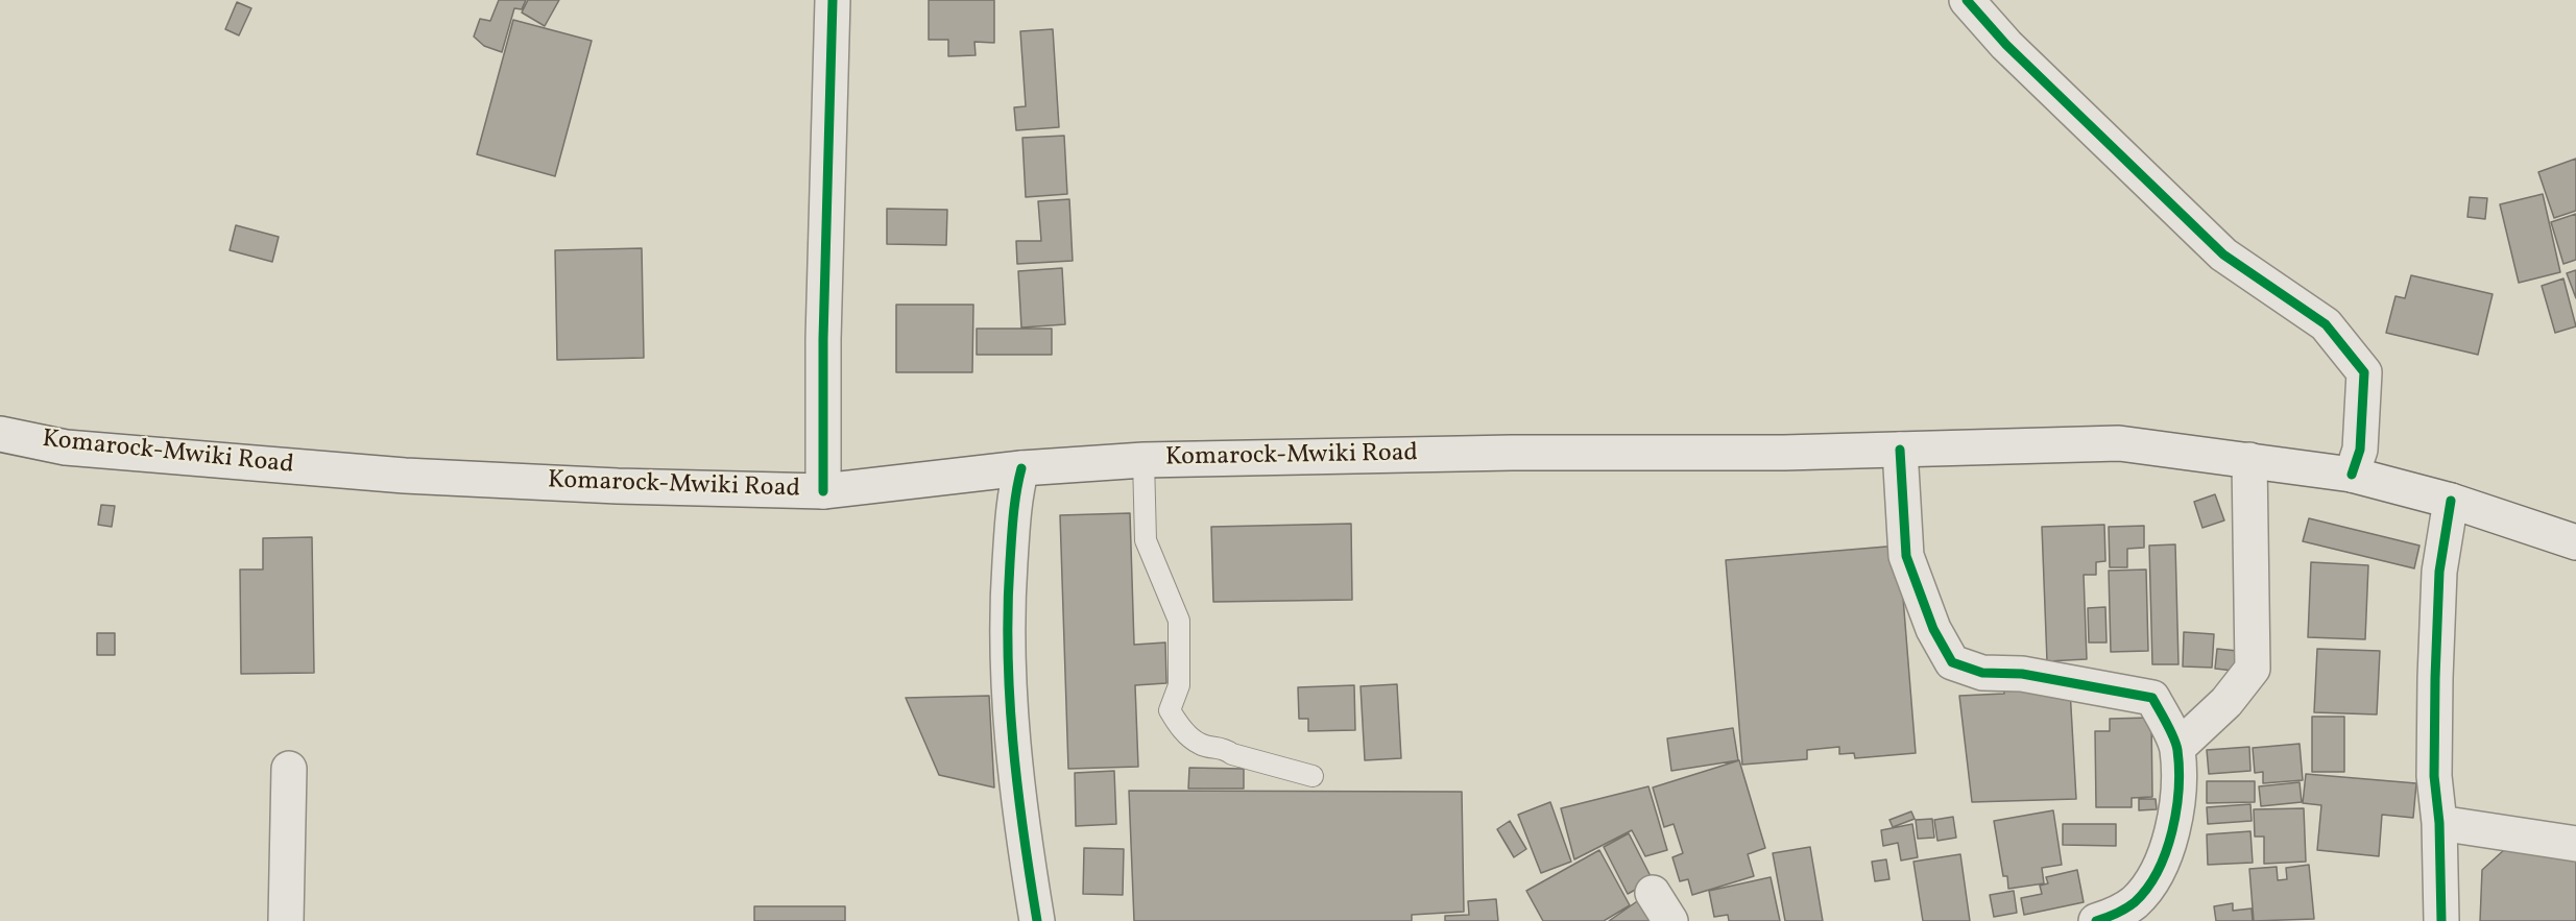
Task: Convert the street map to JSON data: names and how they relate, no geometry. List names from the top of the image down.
{
  "streets": {
    "street": ["Komarock-Mwiki Road"]
  }
}
